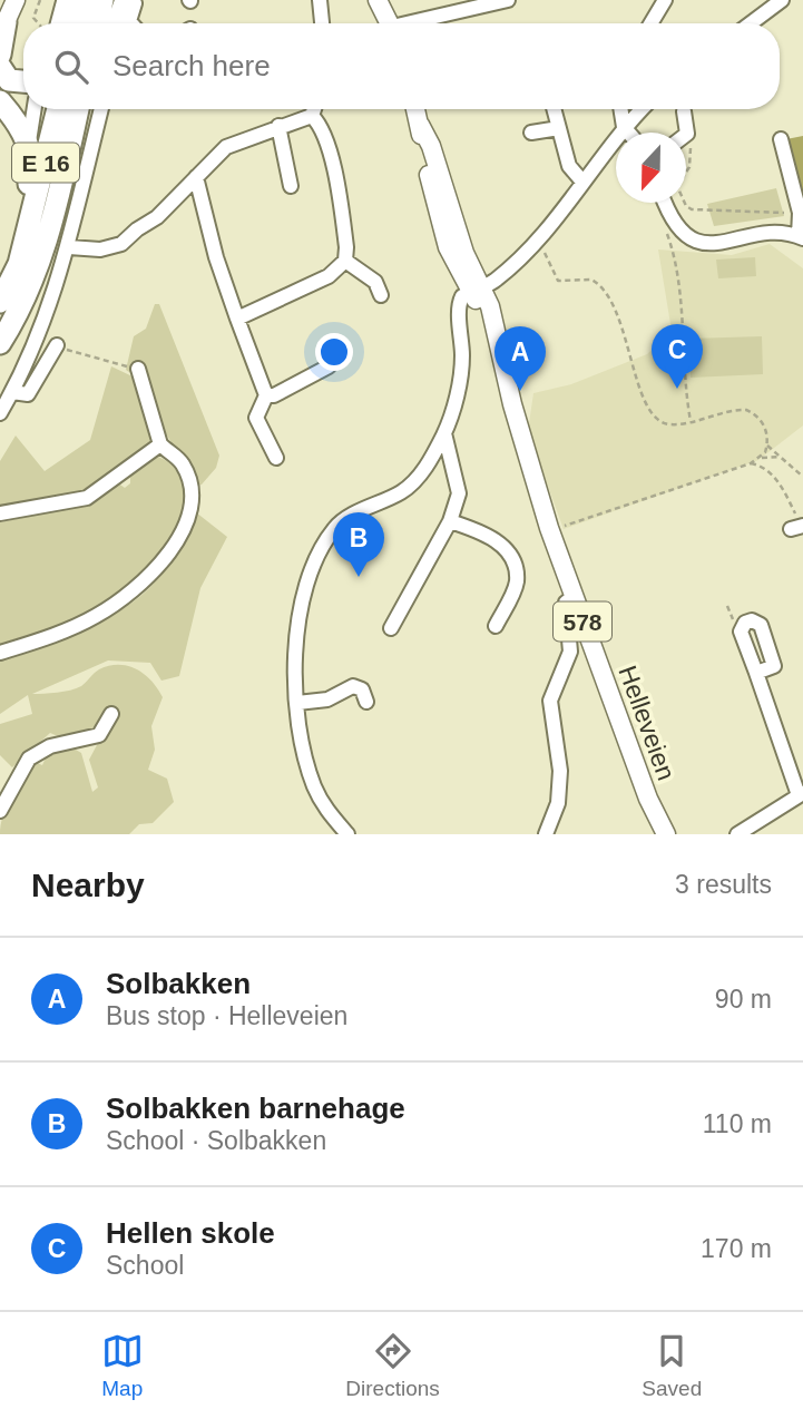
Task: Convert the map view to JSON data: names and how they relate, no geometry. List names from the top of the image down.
{
  "streets": {
    "highway": ["E 16"],
    "main road": ["578", "Helleveien"]
  },
  "north": "bottom",
  "page": {
    "search": "Search here",
    "pins": ["C", "A", "B"],
    "heading": ["Nearby", "3 results"],
    "list": [
      {
        "mark": "A",
        "name": "Solbakken",
        "note": "Bus stop · Helleveien",
        "value": "90 m"
      },
      {
        "mark": "B",
        "name": "Solbakken barnehage",
        "note": "School · Solbakken",
        "value": "110 m"
      },
      {
        "mark": "C",
        "name": "Hellen skole",
        "note": "School",
        "value": "170 m"
      }
    ],
    "nav": ["Map", "Directions", "Saved"]
  }
}
